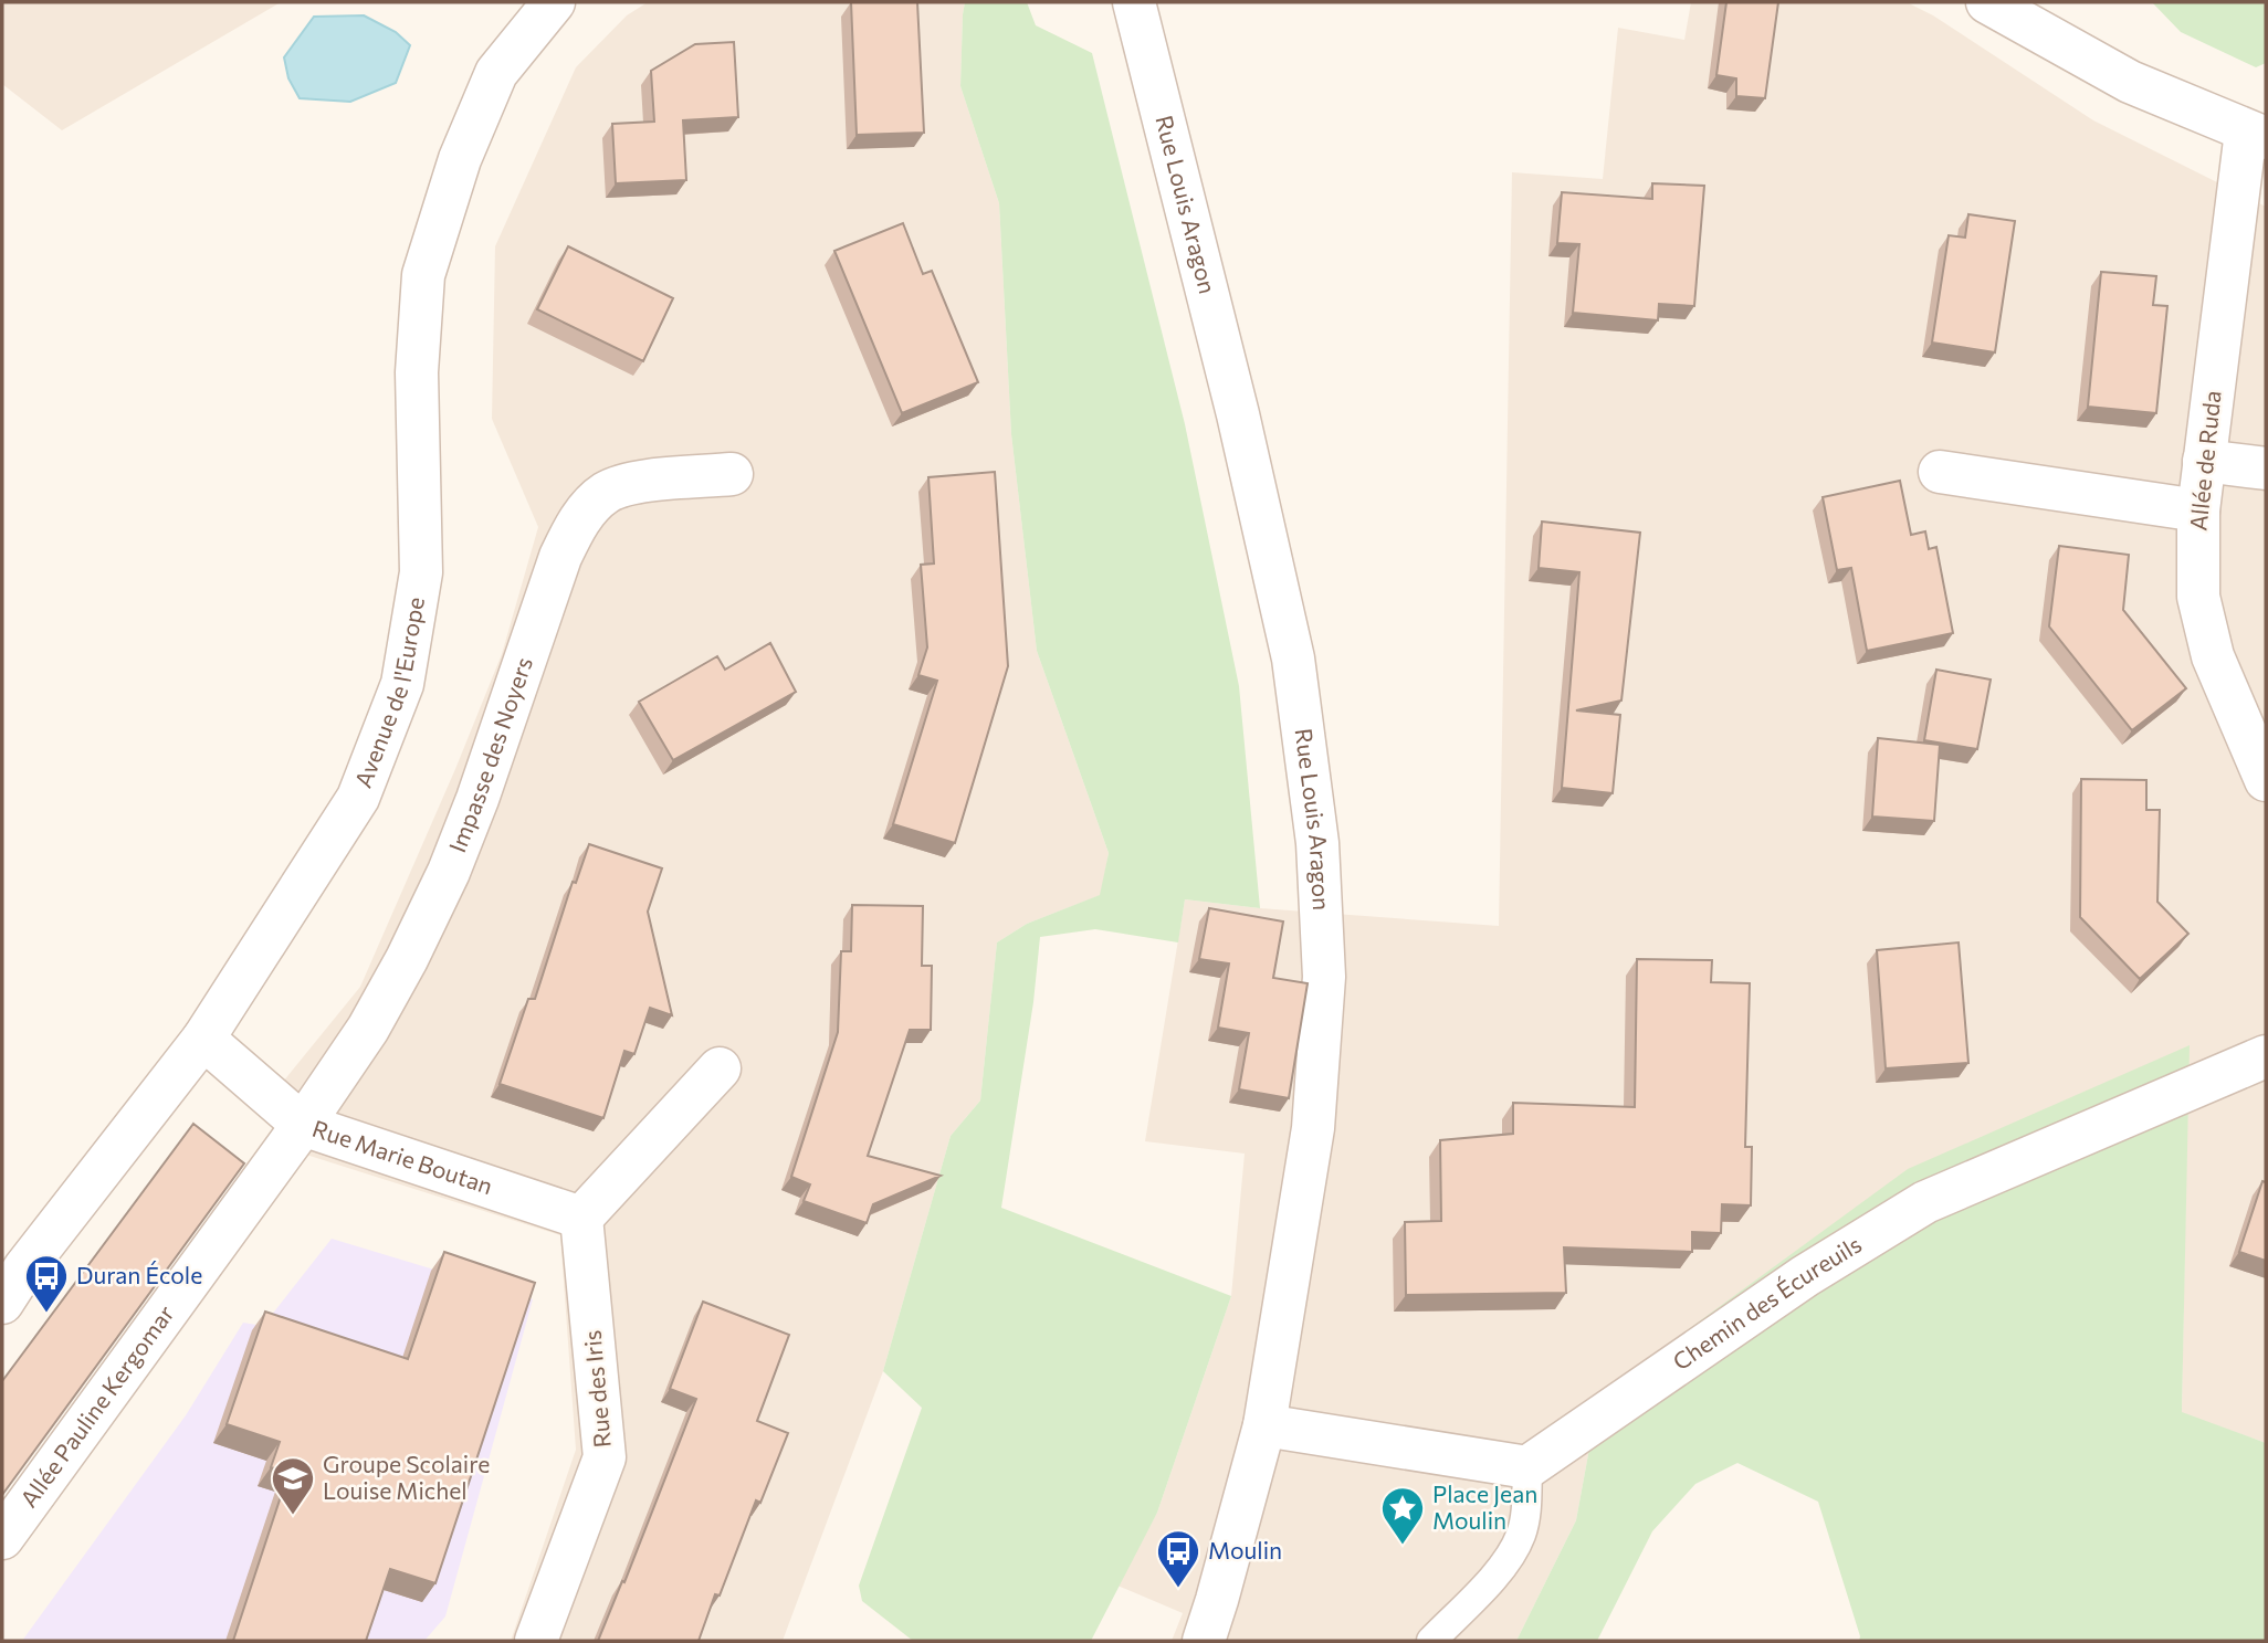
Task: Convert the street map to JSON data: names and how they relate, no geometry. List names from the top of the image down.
{
  "streets": {
    "street": [
      "Rue Louis Aragon",
      "Allée de Ruda",
      "Avenue de l'Europe",
      "Impasse des Noyers",
      "Rue Marie Boutan",
      "Chemin des Écureuils",
      "Rue des Iris",
      "Allée Pauline Kergomar"
    ]
  },
  "crossings": [
    ["Avenue de l'Europe", "Rue Marie Boutan"],
    ["Impasse des Noyers", "Rue Marie Boutan"],
    ["Impasse des Noyers", "Allée Pauline Kergomar"],
    ["Rue Marie Boutan", "Rue des Iris"],
    ["Rue Marie Boutan", "Allée Pauline Kergomar"]
  ],
  "places": {
    "bus stop": ["Duran École", "Moulin"],
    "school or university": ["Groupe Scolaire Louise Michel"],
    "place": ["Place Jean Moulin"]
  }
}
